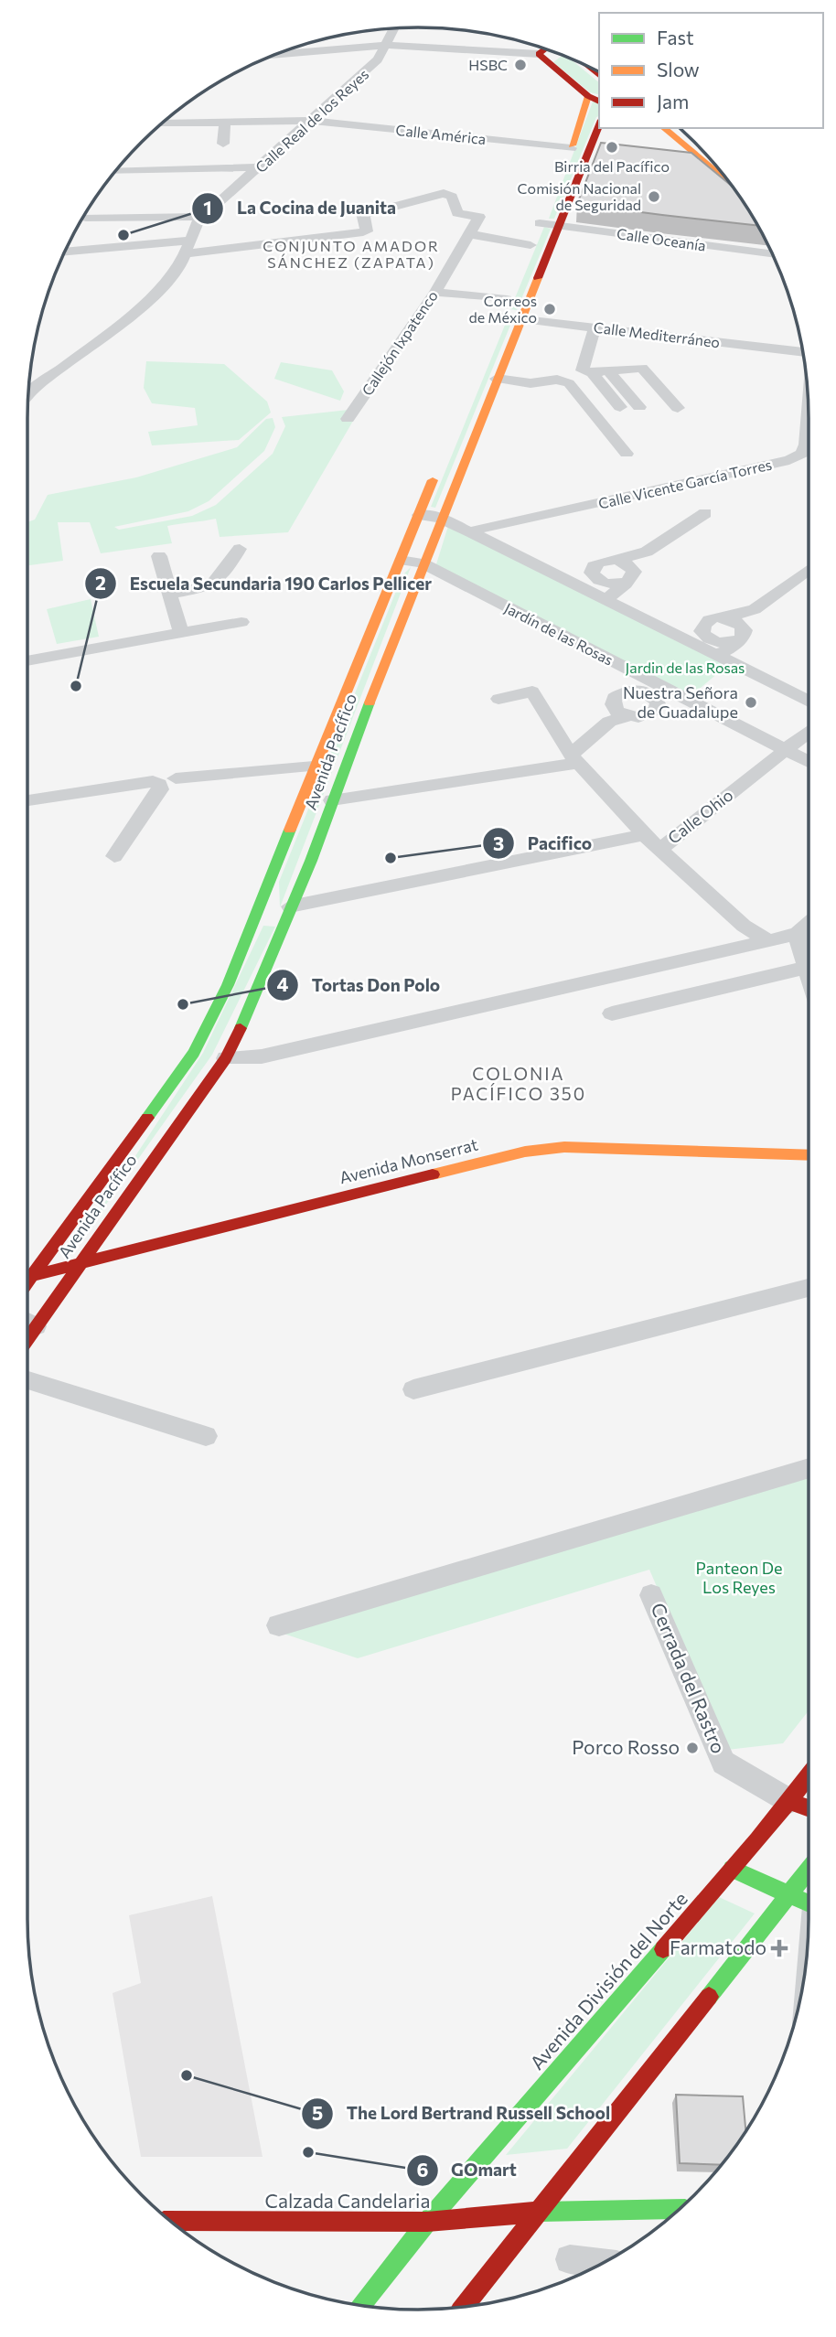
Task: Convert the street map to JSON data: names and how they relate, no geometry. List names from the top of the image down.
{
  "streets": {
    "street": [
      "Calle Real de los Reyes",
      "Calle América",
      "Calle Oceanía",
      "Calle Mediterráneo",
      "Callejón Ixpatenco",
      "Calle Vicente García Torres",
      "Jardín de las Rosas",
      "Avenida Pacífico",
      "Calle Ohio",
      "Avenida Monserrat",
      "Cerrada del Rastro",
      "Avenida División del Norte",
      "Calzada Candelaria"
    ]
  },
  "crossings": [
    ["Calle Real de los Reyes", "Calle América"],
    ["Calle Oceanía", "Avenida Pacífico"],
    ["Calle Mediterráneo", "Avenida Pacífico"],
    ["Jardín de las Rosas", "Avenida Pacífico"],
    ["Jardín de las Rosas", "Calle Ohio"],
    ["Avenida Pacífico", "Avenida Monserrat"],
    ["Cerrada del Rastro", "Avenida División del Norte"],
    ["Avenida División del Norte", "Calzada Candelaria"]
  ],
  "districts": ["CONJUNTO AMADOR SÁNCHEZ (ZAPATA)", "COLONIA PACÍFICO 350"],
  "parks": ["Jardin de las Rosas", "Panteon De Los Reyes"],
  "places": {
    "other": [
      "HSBC",
      "Birria del Pacífico",
      "Comisión Nacional de Seguridad",
      "La Cocina de Juanita",
      "Correos de México",
      "Escuela Secundaria 190 Carlos Pellicer",
      "Nuestra Señora de Guadalupe",
      "Pacifico",
      "Tortas Don Polo",
      "Porco Rosso",
      "The Lord Bertrand Russell School",
      "GOmart"
    ],
    "health": ["Farmatodo"]
  },
  "legend": ["Fast", "Slow", "Jam"]
}
